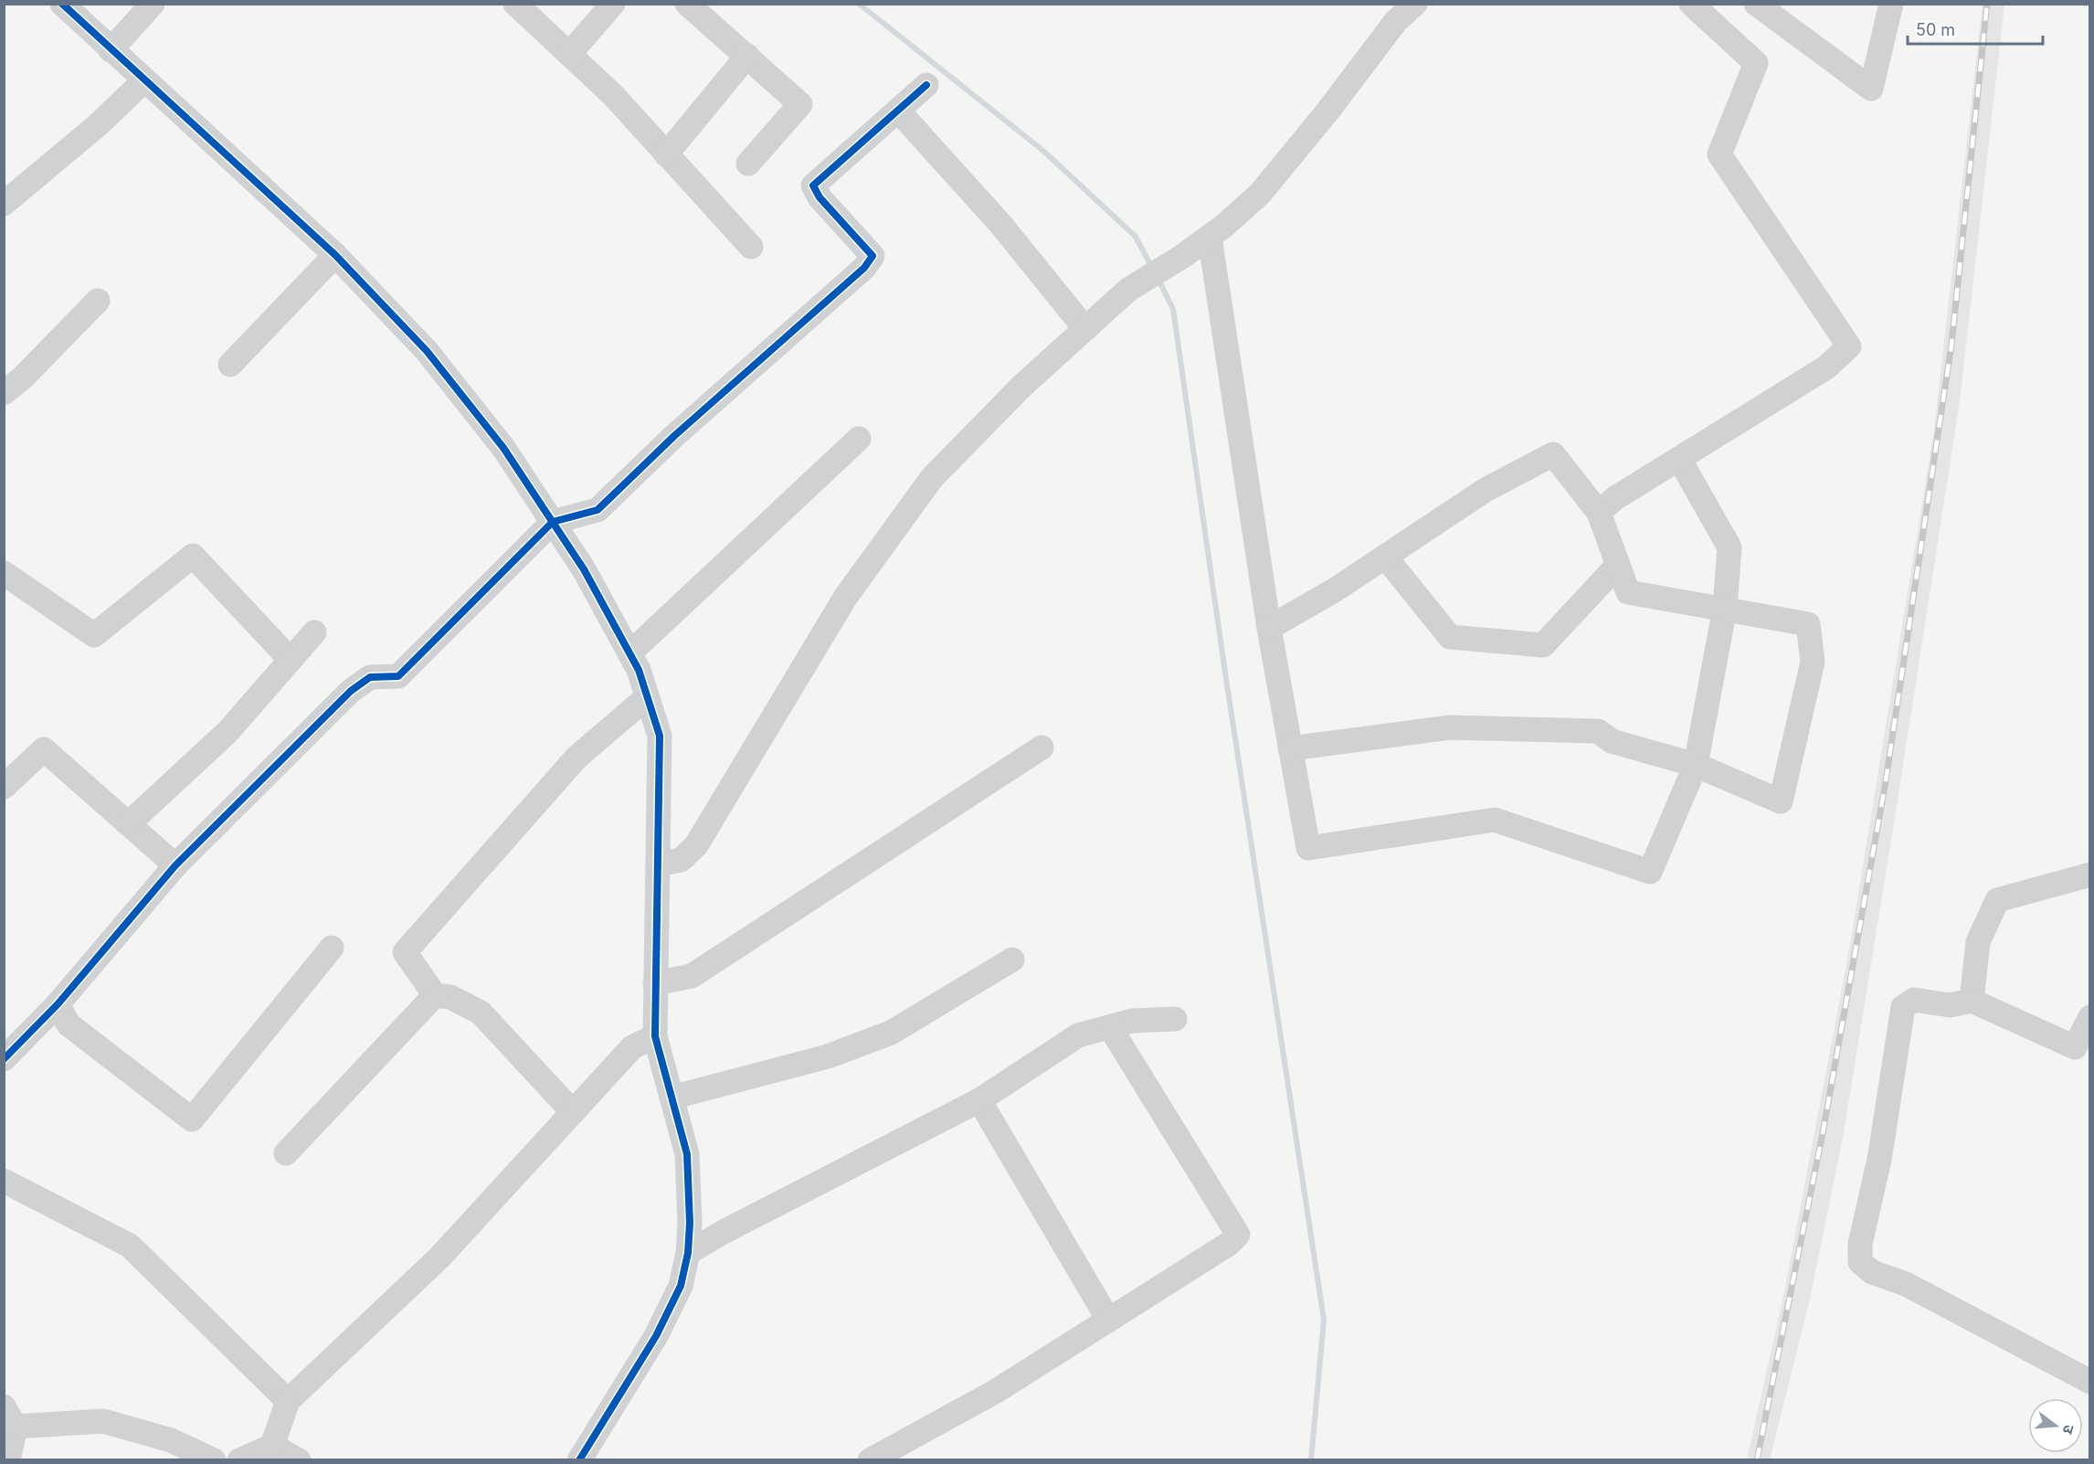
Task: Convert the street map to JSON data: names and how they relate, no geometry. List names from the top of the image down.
{
  "scale_bar": "50 m",
  "north": "right"
}
